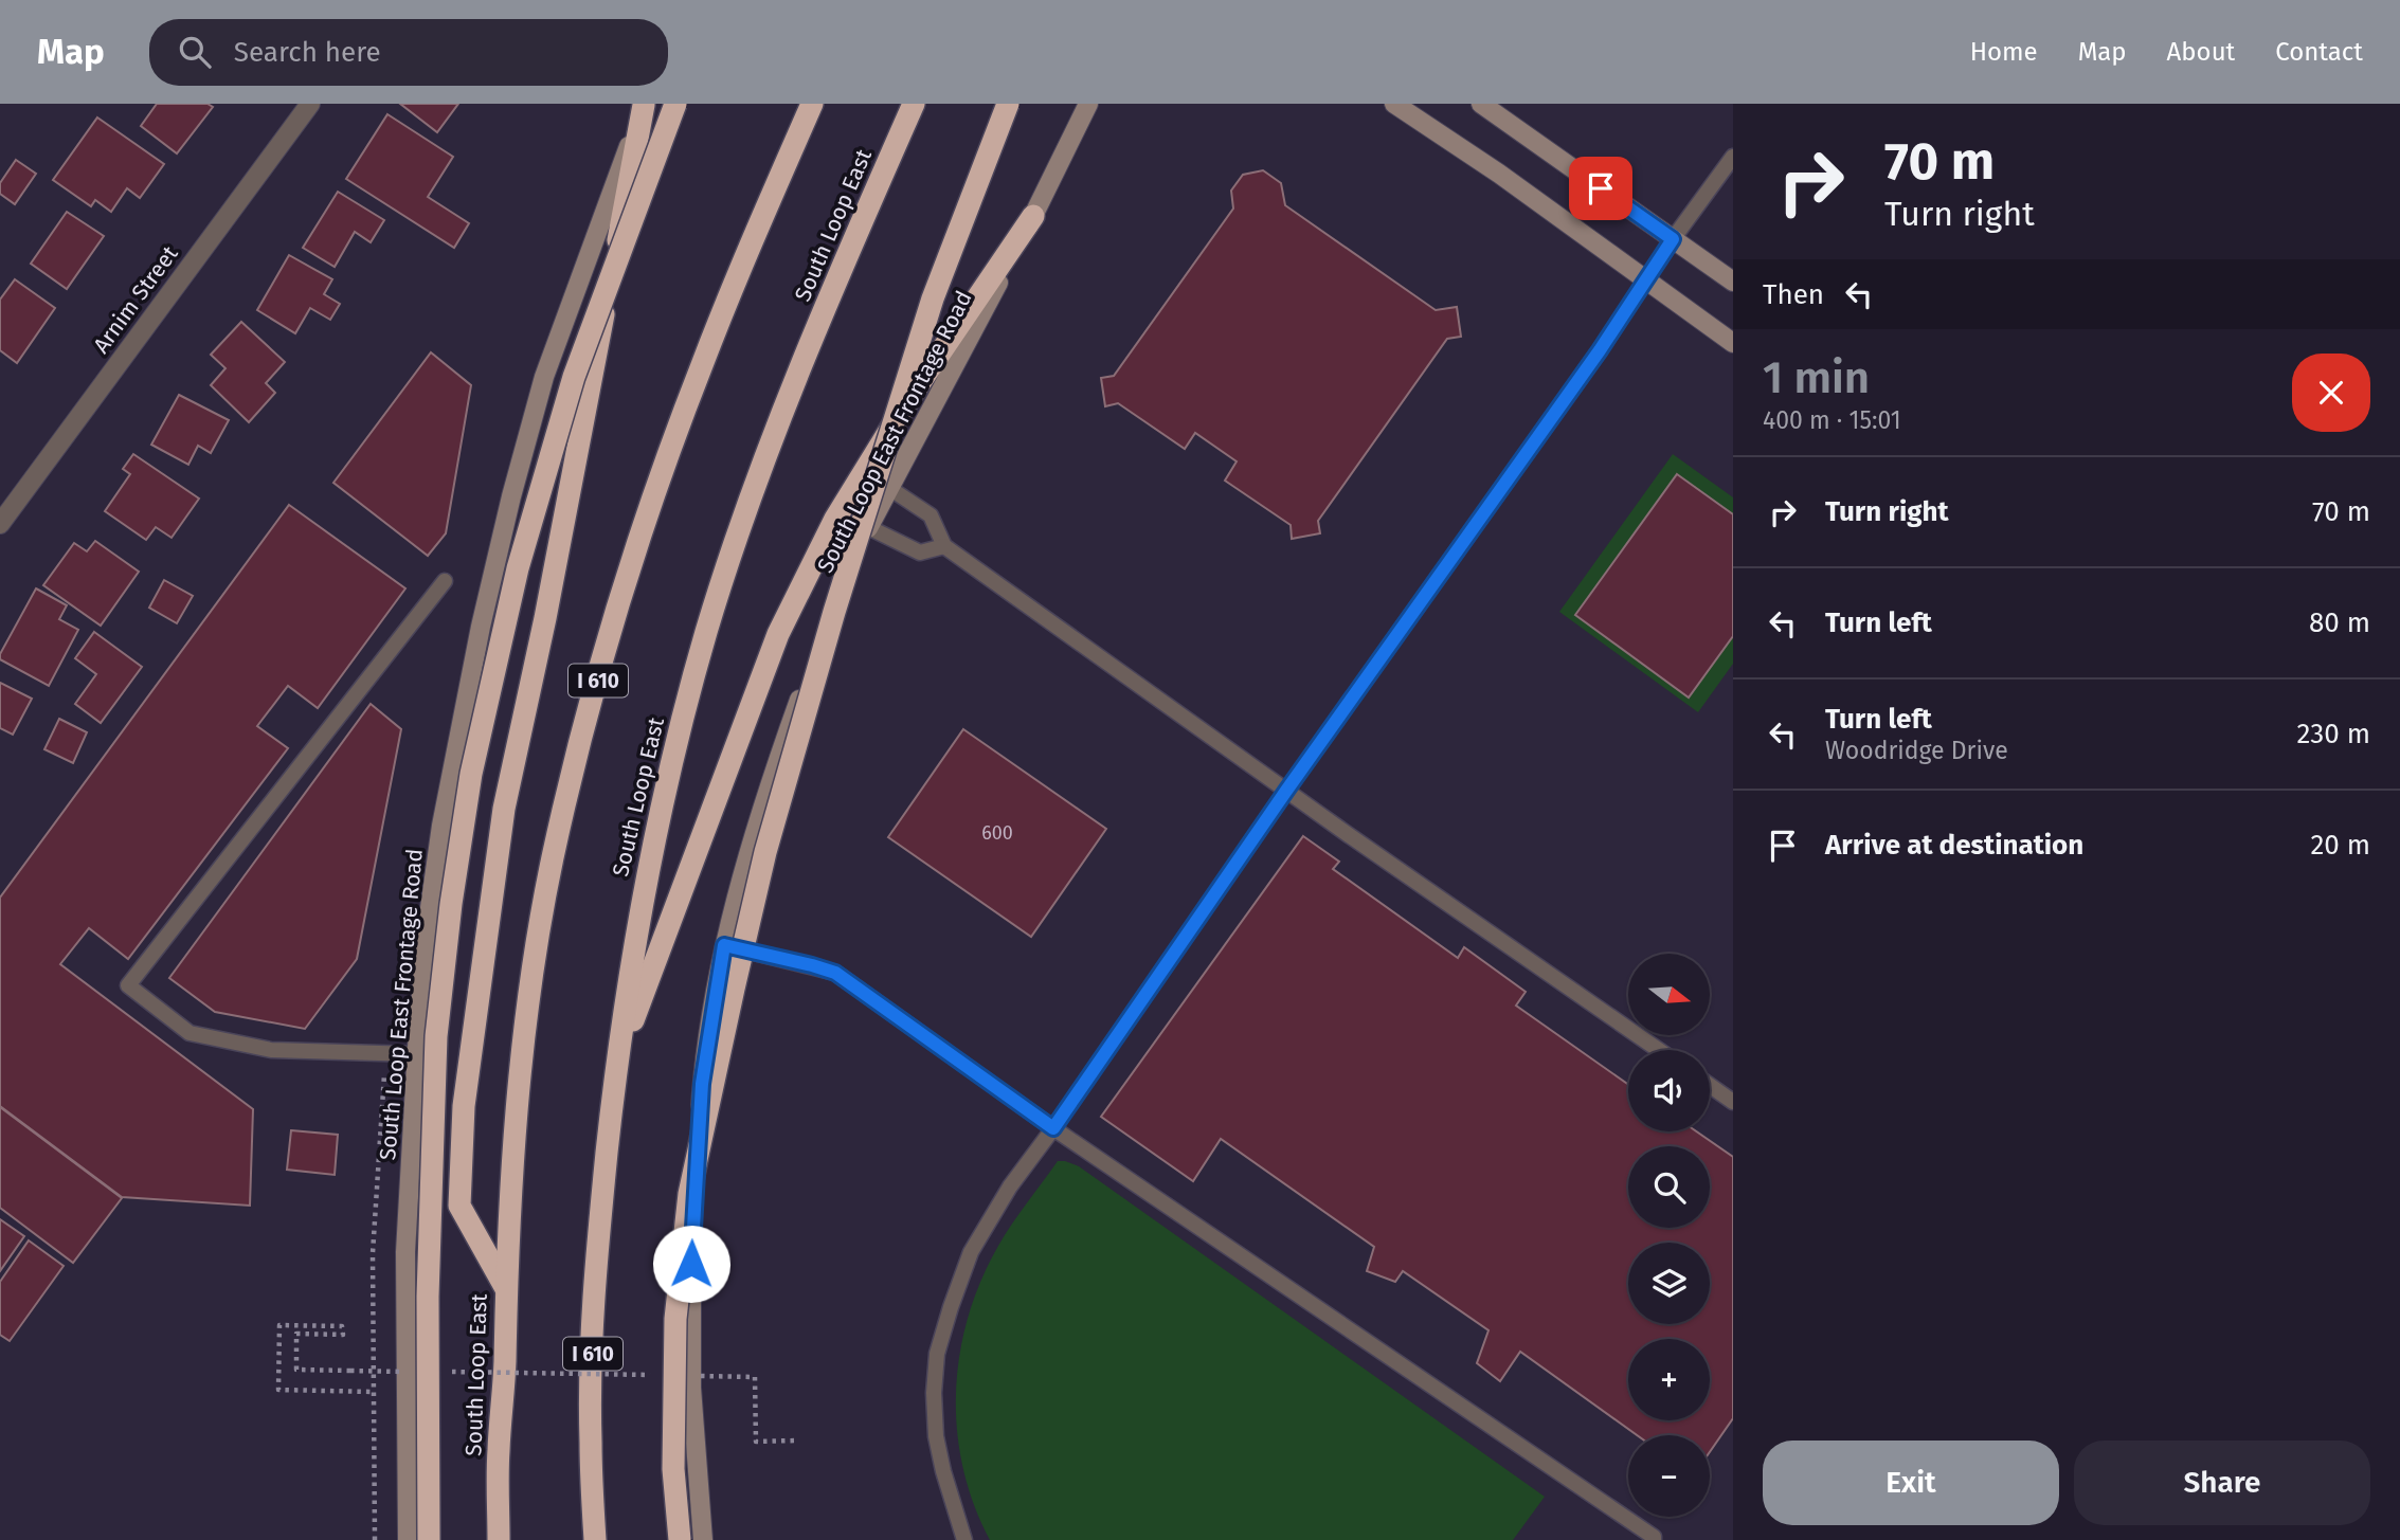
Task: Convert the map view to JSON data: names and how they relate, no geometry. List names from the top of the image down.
{
  "streets": {
    "highway": ["South Loop East", "I 610"],
    "main road": ["South Loop East Frontage Road"],
    "street": ["Arnim Street"]
  },
  "house_numbers": ["600"],
  "north": "right",
  "page": {
    "header": "Map",
    "search": "Search here",
    "nav": [
      "Home",
      "Map",
      "About",
      "Contact"
    ],
    "turn": ["70 m", "Turn right"],
    "then": "Then",
    "heading": ["1 min", "400 m · 15:01"],
    "list": [
      {
        "name": "Turn right",
        "value": "70 m"
      },
      {
        "name": "Turn left",
        "value": "80 m"
      },
      {
        "name": "Turn left",
        "note": "Woodridge Drive",
        "value": "230 m"
      },
      {
        "name": "Arrive at destination",
        "value": "20 m"
      }
    ],
    "map_buttons": ["+", "−"],
    "buttons": ["Exit", "Share"]
  }
}
